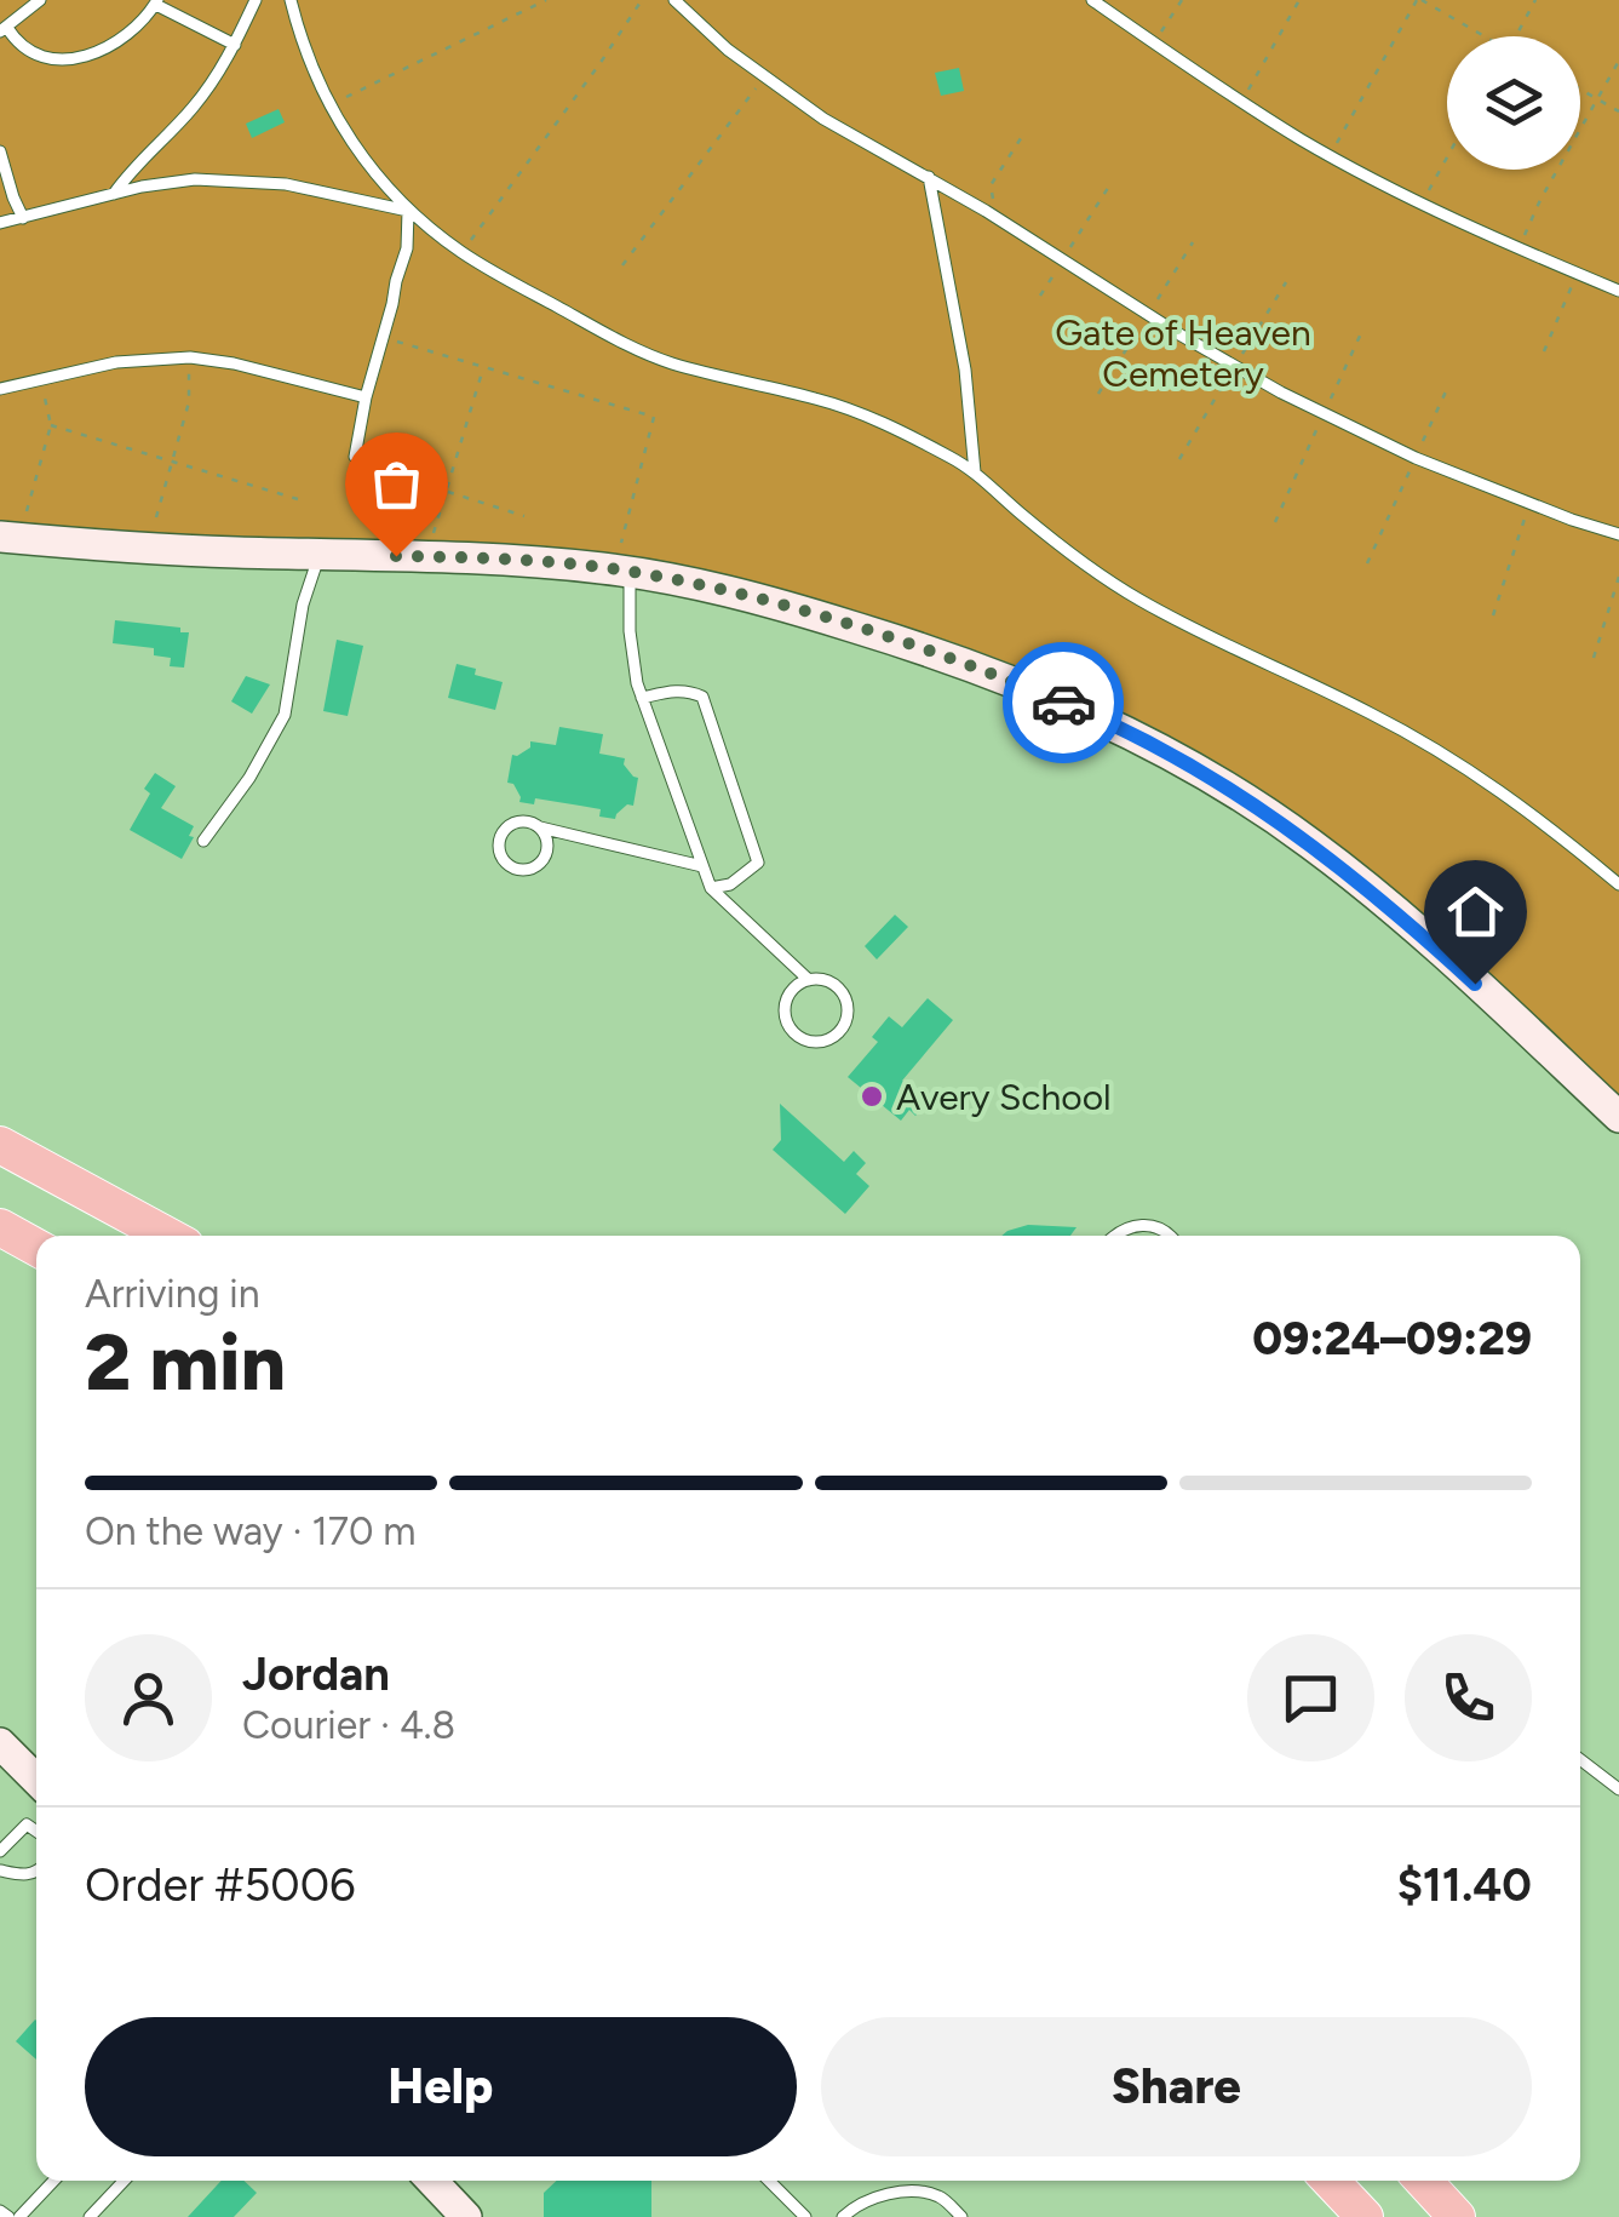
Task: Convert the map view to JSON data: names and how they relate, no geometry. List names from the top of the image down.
{
  "parks": ["Gate of Heaven Cemetery"],
  "places": ["Avery School"],
  "page": {
    "heading": ["2 min", "Arriving in", "09:24–09:29"],
    "panel": [
      "Jordan",
      "Courier · 4.8",
      "Order #5006",
      "$11.40"
    ],
    "bar": "On the way · 170 m",
    "buttons": ["Help", "Share"]
  }
}
